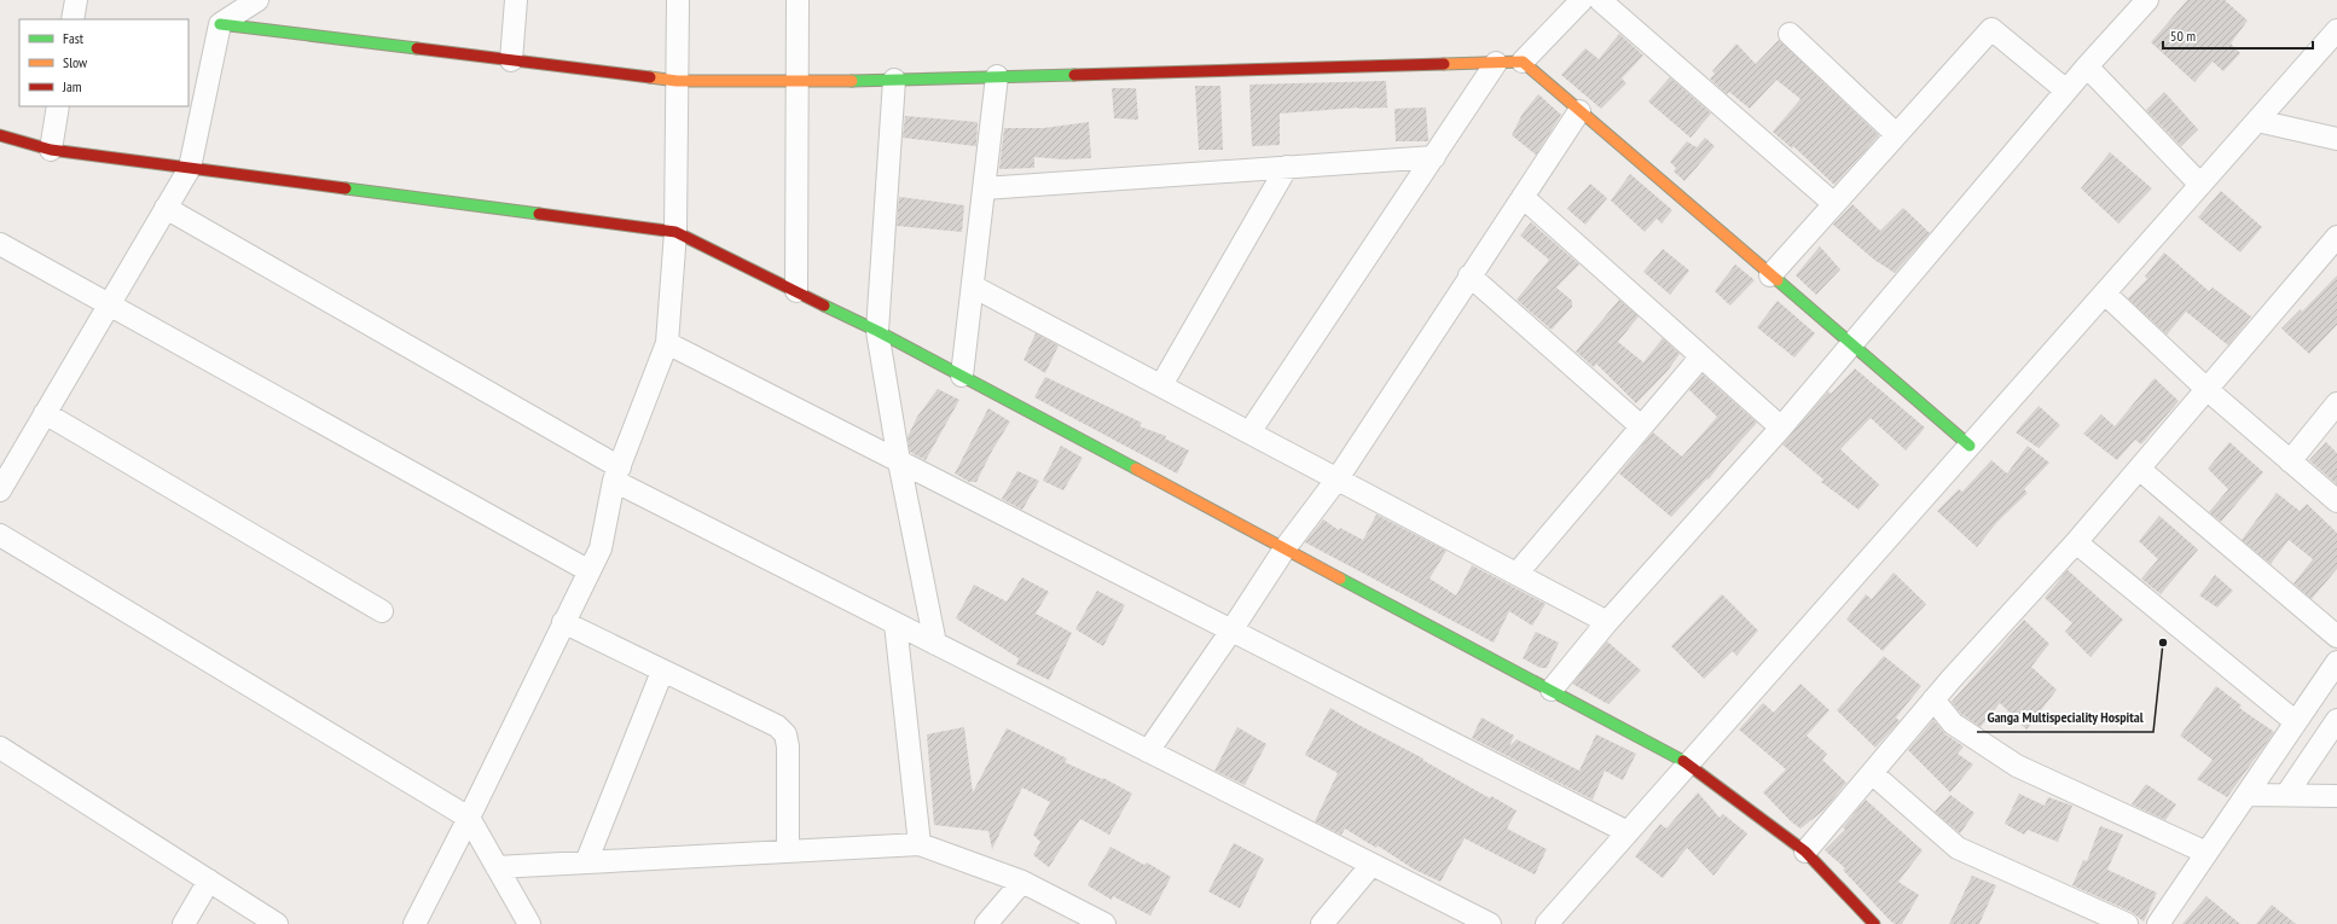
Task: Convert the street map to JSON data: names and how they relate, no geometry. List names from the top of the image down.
{
  "places": ["Ganga Multispeciality Hospital"],
  "legend": ["Fast", "Slow", "Jam"],
  "scale_bar": "50 m"
}
